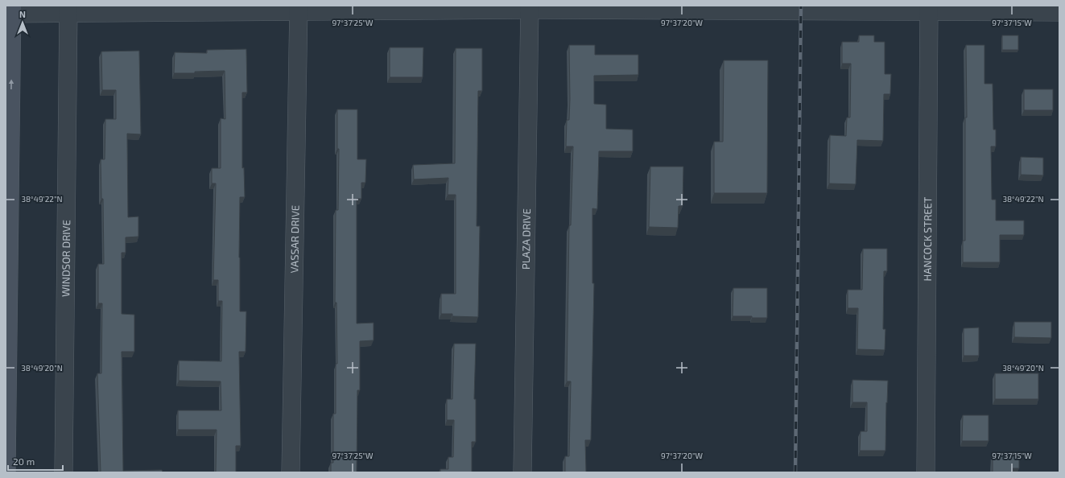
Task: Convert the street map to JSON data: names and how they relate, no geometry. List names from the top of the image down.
{
  "streets": {
    "street": [
      "VASSAR DRIVE",
      "PLAZA DRIVE",
      "HANCOCK STREET",
      "WINDSOR DRIVE"
    ]
  },
  "scale_bar": "20 m",
  "north": "top",
  "coordinates": [
    "97°37'25\"W",
    "97°37'20\"W",
    "97°37'15\"W",
    "38°49'22\"N",
    "38°49'20\"N"
  ]
}
